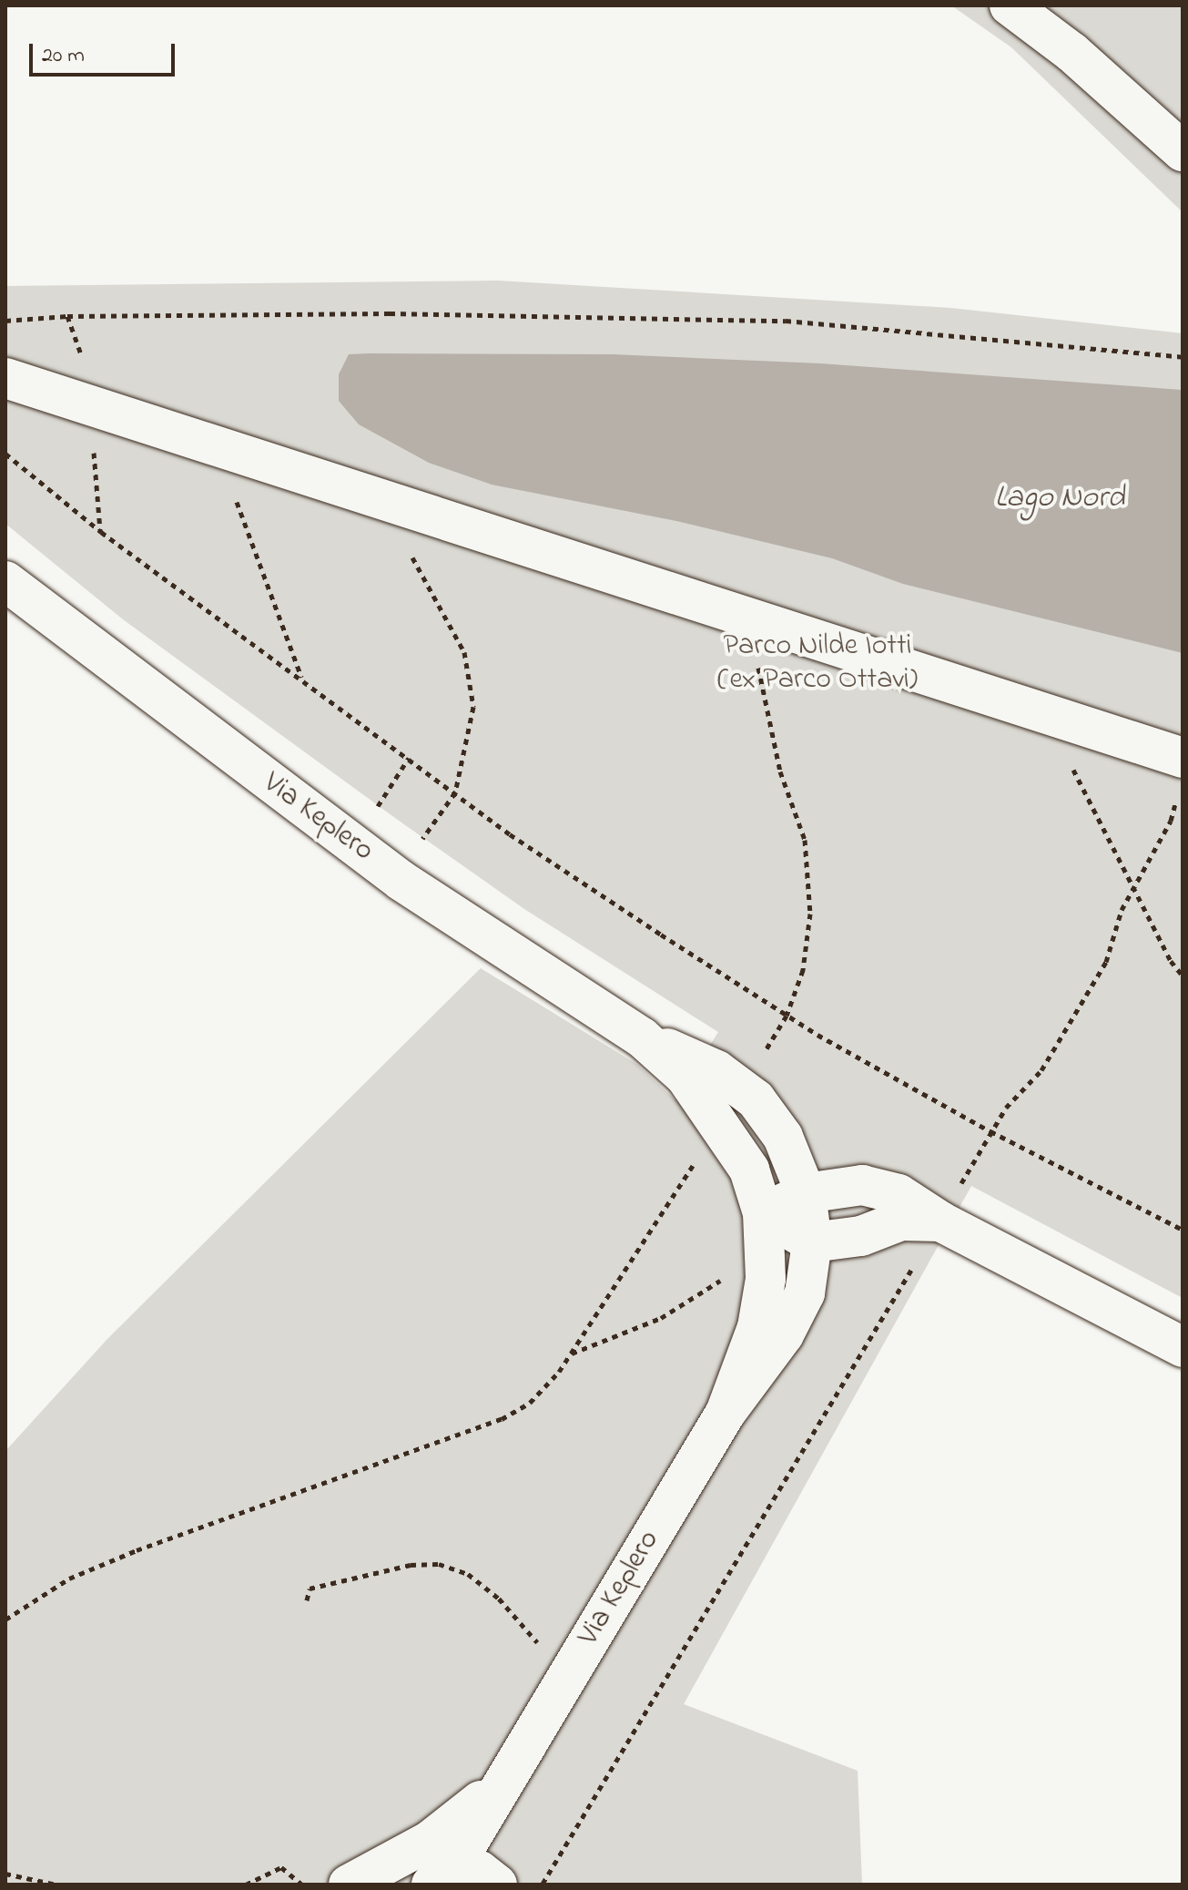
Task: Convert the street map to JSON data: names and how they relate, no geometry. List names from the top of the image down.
{
  "streets": {
    "street": ["Via Keplero"]
  },
  "water": ["Lago Nord"],
  "parks": ["Parco Nilde Iotti (ex Parco Ottavi)"],
  "scale_bar": "20 m"
}
